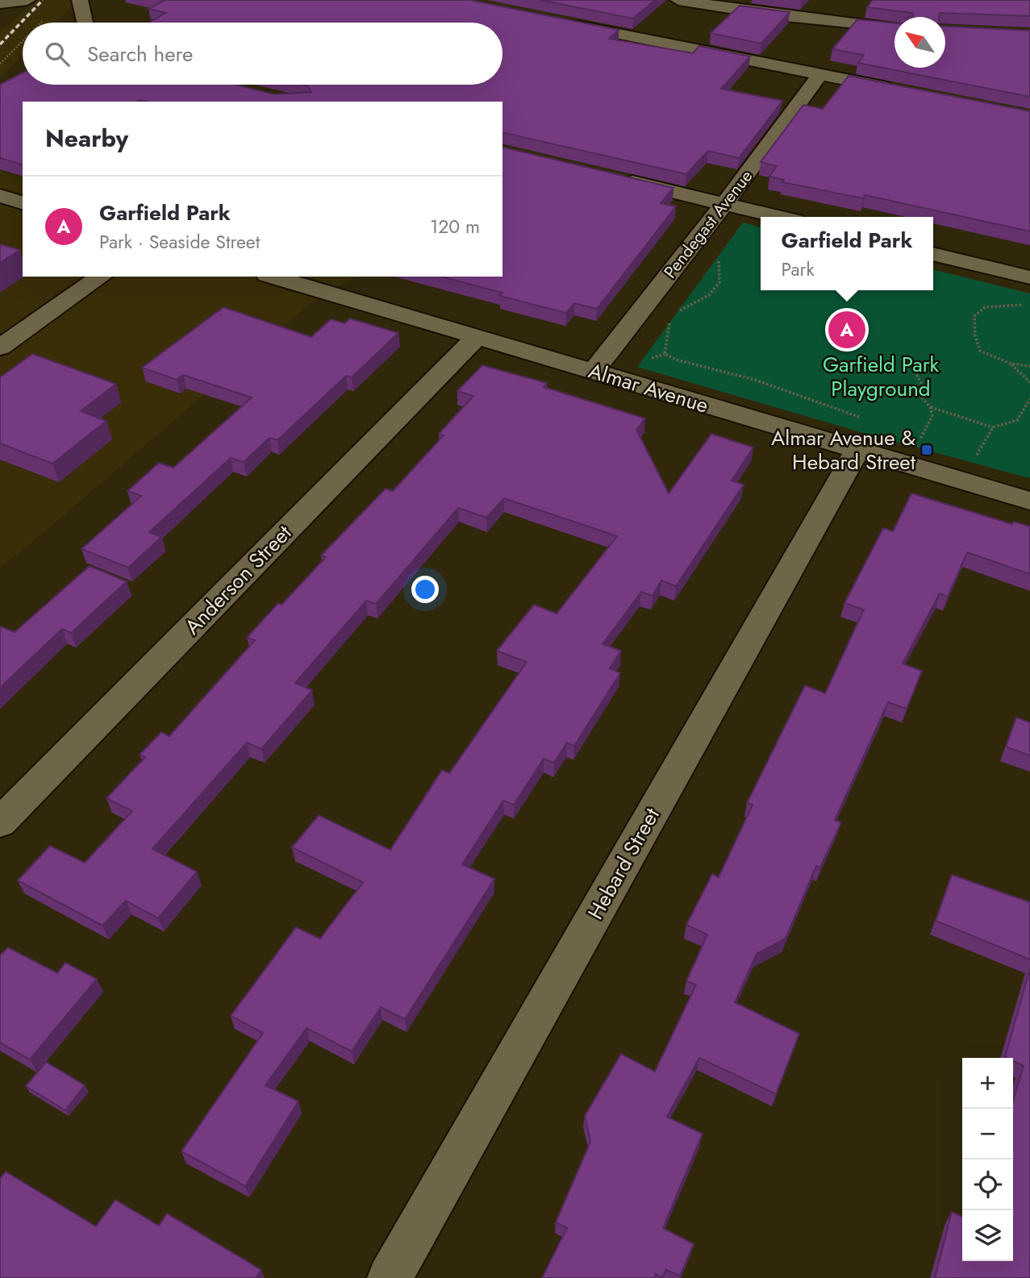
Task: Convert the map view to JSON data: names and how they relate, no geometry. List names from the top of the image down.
{
  "streets": {
    "street": [
      "Pendegast Avenue",
      "Almar Avenue",
      "Anderson Street",
      "Hebard Street"
    ]
  },
  "crossings": [
    ["Pendegast Avenue", "Almar Avenue"],
    ["Almar Avenue", "Anderson Street"],
    ["Almar Avenue", "Hebard Street"]
  ],
  "parks": ["Garfield Park Playground"],
  "places": {
    "transit": ["Almar Avenue & Hebard Street"]
  },
  "north": "top left",
  "page": {
    "search": "Search here",
    "heading": "Nearby",
    "list": [
      {
        "mark": "A",
        "name": "Garfield Park",
        "note": "Park · Seaside Street",
        "value": "120 m"
      }
    ],
    "popup": ["Garfield Park", "Park"],
    "pins": "A",
    "map_buttons": ["+", "−"]
  }
}
